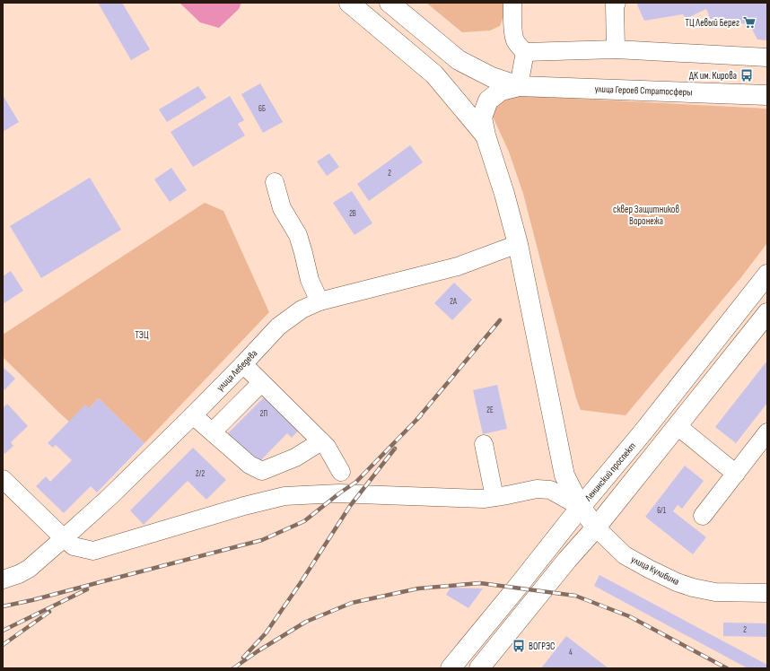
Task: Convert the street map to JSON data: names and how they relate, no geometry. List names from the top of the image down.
{
  "streets": {
    "main road": ["улица Героев Стратосферы", "Ленинский проспект"],
    "street": ["улица Лебедева", "улица Кулибина"]
  },
  "parks": ["сквер Защитников Воронежа", "ТЭЦ"],
  "places": {
    "supermarket": ["ТЦ Левый Берег"],
    "bus stop": ["ДК им. Кирова", "ВОГРЭС"]
  },
  "house_numbers": [
    "6Б",
    "2",
    "2В",
    "2А",
    "2Е",
    "2П",
    "2/2",
    "6/1",
    "2",
    "4"
  ]
}
